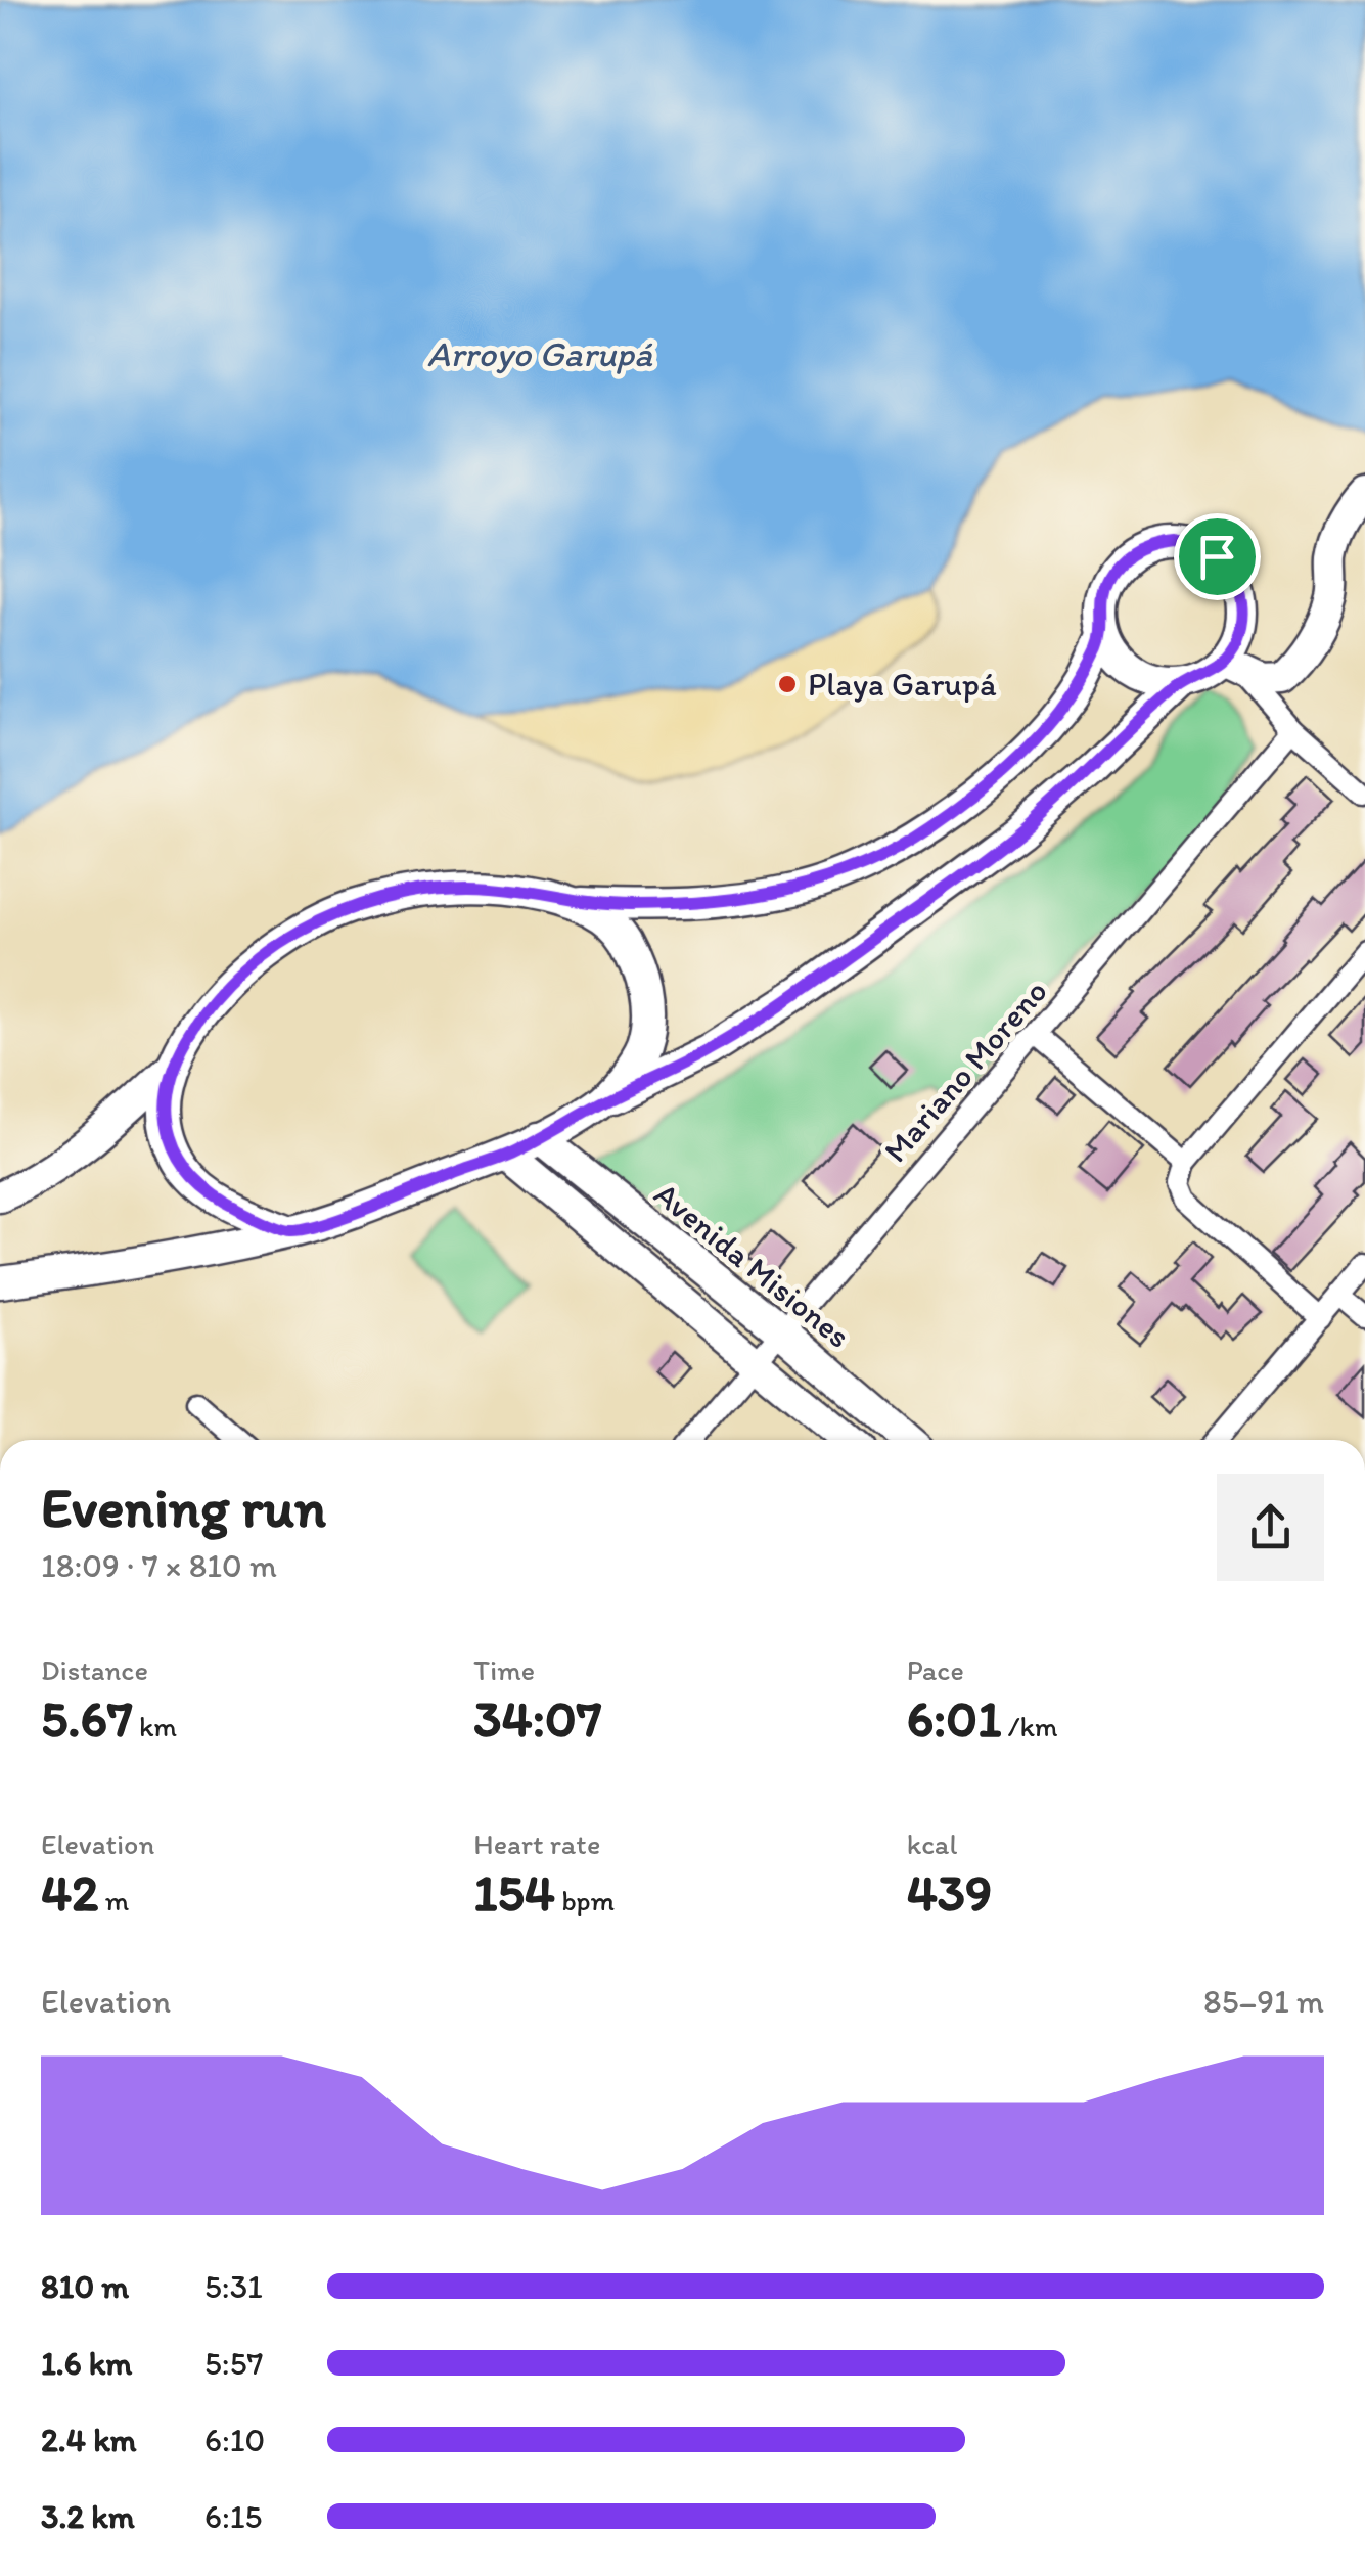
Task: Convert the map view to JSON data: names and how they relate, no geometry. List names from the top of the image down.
{
  "streets": {
    "main road": ["Avenida Misiones"],
    "street": ["Mariano Moreno"]
  },
  "crossings": [
    ["Mariano Moreno", "Avenida Misiones"]
  ],
  "water": ["Arroyo Garupá"],
  "places": ["Playa Garupá"],
  "page": {
    "heading": ["Evening run", "18:09 · 7 × 810 m"],
    "stats": [
      ["Distance", "5.67 km"],
      ["Time", "34:07"],
      ["Pace", "6:01 /km"],
      ["Elevation", "42 m"],
      ["Heart rate", "154 bpm"],
      ["kcal", "439"]
    ],
    "chart": ["Elevation", "85–91 m"],
    "list": [
      {
        "name": "810 m",
        "note": "5:31"
      },
      {
        "name": "1.6 km",
        "note": "5:57"
      },
      {
        "name": "2.4 km",
        "note": "6:10"
      },
      {
        "name": "3.2 km",
        "note": "6:15"
      }
    ]
  }
}
